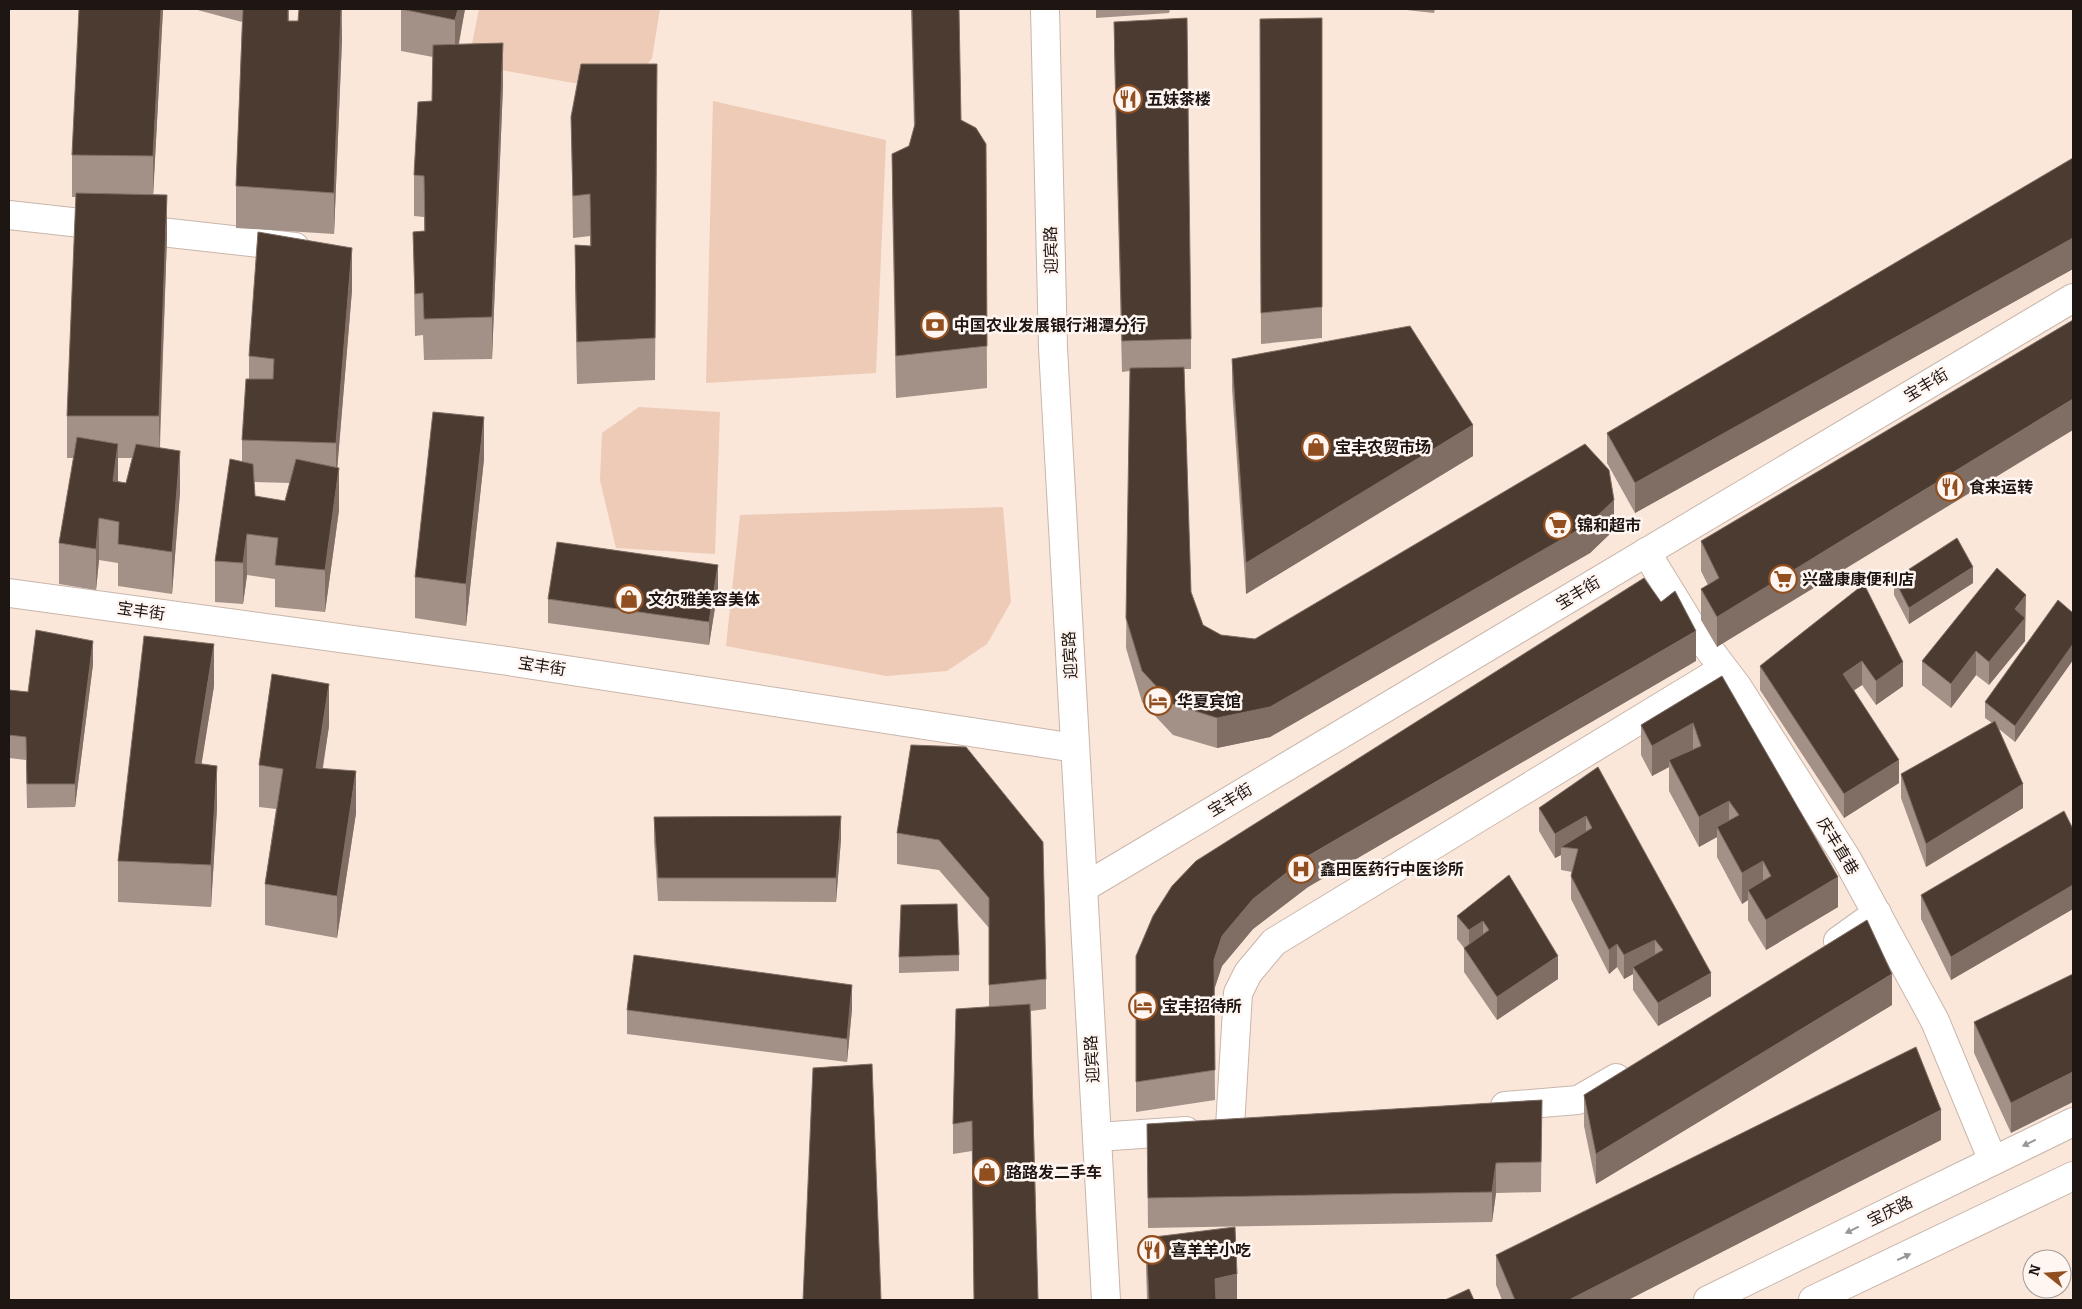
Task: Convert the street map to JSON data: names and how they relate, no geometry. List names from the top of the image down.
{
  "streets": {
    "street": [
      "迎宾路",
      "宝丰街",
      "庆丰直巷",
      "宝庆路"
    ]
  },
  "crossings": [
    ["迎宾路", "宝丰街"],
    ["宝丰街", "庆丰直巷"],
    ["庆丰直巷", "宝庆路"]
  ],
  "places": {
    "restaurant": ["五妹茶楼", "食来运转", "喜羊羊小吃"],
    "bank": ["中国农业发展银行湘潭分行"],
    "shop": ["宝丰农贸市场", "文尔雅美容美体", "路路发二手车"],
    "supermarket": ["锦和超市", "兴盛康康便利店"],
    "hotel": ["华夏宾馆", "宝丰招待所"],
    "hospital": ["鑫田医药行中医诊所"]
  },
  "north": "left"
}
